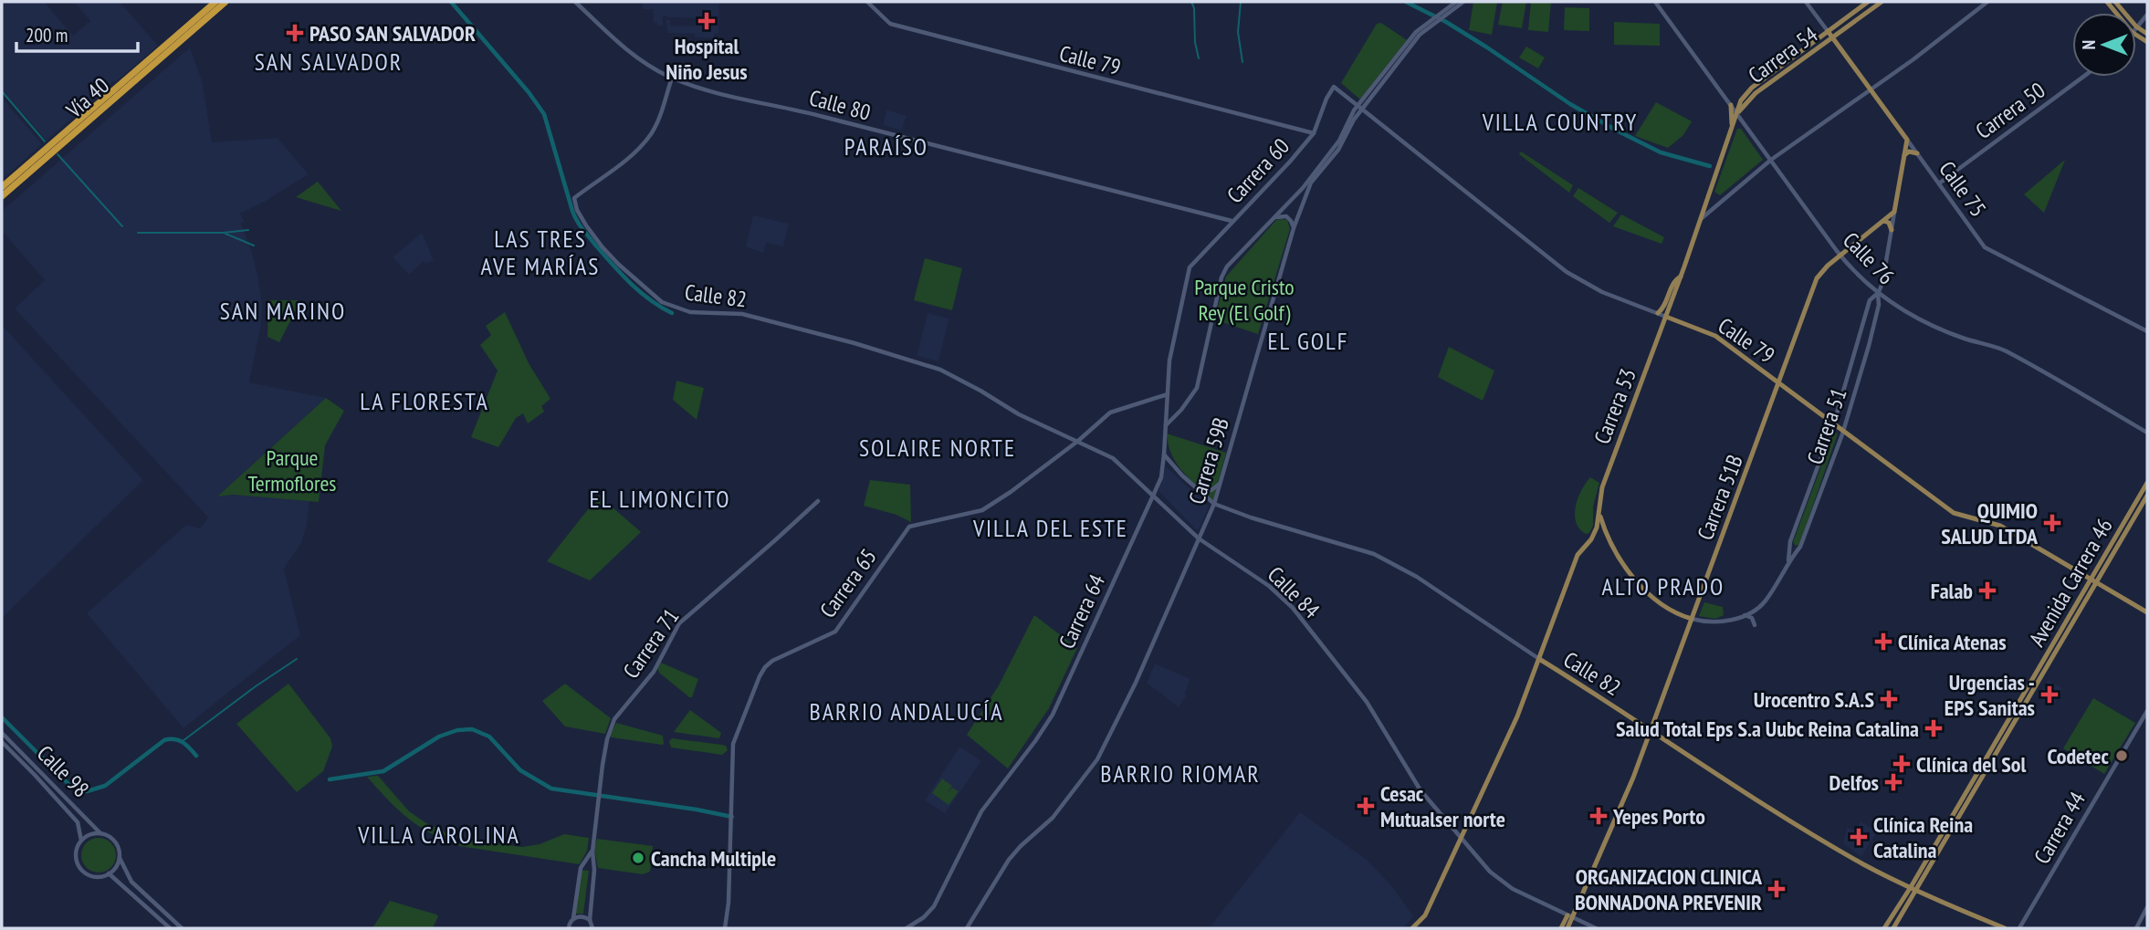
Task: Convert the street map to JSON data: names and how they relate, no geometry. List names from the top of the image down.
{
  "streets": {
    "highway": ["Vía 40"],
    "main road": [
      "Carrera 54",
      "Calle 79",
      "Calle 75",
      "Calle 82",
      "Carrera 53",
      "Carrera 51",
      "Carrera 51B",
      "Avenida Carrera 46"
    ],
    "street": [
      "Calle 80",
      "Carrera 50",
      "Carrera 60",
      "Calle 76",
      "Carrera 59B",
      "Carrera 65",
      "Calle 84",
      "Carrera 64",
      "Carrera 71",
      "Calle 98",
      "Carrera 44"
    ]
  },
  "crossings": [
    ["Carrera 54", "Calle 75"],
    ["Carrera 54", "Calle 76"],
    ["Carrera 54", "Carrera 53"],
    ["Calle 79", "Carrera 60"],
    ["Calle 79", "Carrera 53"],
    ["Calle 79", "Carrera 51"],
    ["Calle 79", "Carrera 59B"],
    ["Calle 79", "Carrera 51B"],
    ["Calle 79", "Avenida Carrera 46"],
    ["Calle 80", "Carrera 60"],
    ["Calle 80", "Calle 82"],
    ["Carrera 50", "Calle 75"],
    ["Carrera 60", "Carrera 64"],
    ["Calle 75", "Carrera 51"],
    ["Calle 76", "Carrera 51"],
    ["Calle 76", "Carrera 51B"],
    ["Calle 82", "Carrera 53"],
    ["Calle 82", "Carrera 59B"],
    ["Calle 82", "Carrera 51B"],
    ["Calle 82", "Avenida Carrera 46"],
    ["Calle 82", "Calle 84"],
    ["Calle 82", "Carrera 64"],
    ["Carrera 53", "Calle 84"],
    ["Carrera 51", "Carrera 51B"],
    ["Carrera 59B", "Calle 84"],
    ["Carrera 59B", "Carrera 64"],
    ["Carrera 51B", "Calle 84"],
    ["Carrera 65", "Calle 84"],
    ["Carrera 65", "Carrera 64"],
    ["Calle 84", "Carrera 64"]
  ],
  "districts": [
    "SAN SALVADOR",
    "VILLA COUNTRY",
    "PARAÍSO",
    "LAS TRES AVE MARÍAS",
    "SAN MARINO",
    "EL GOLF",
    "LA FLORESTA",
    "SOLAIRE NORTE",
    "EL LIMONCITO",
    "VILLA DEL ESTE",
    "ALTO PRADO",
    "BARRIO ANDALUCÍA",
    "BARRIO RIOMAR",
    "VILLA CAROLINA"
  ],
  "parks": ["Parque Cristo Rey (El Golf)", "Parque Termoflores"],
  "places": {
    "health": [
      "Hospital Niño Jesus",
      "PASO SAN SALVADOR",
      "QUIMIO SALUD LTDA",
      "Falab",
      "Clínica Atenas",
      "Urgencias - EPS Sanitas",
      "Urocentro S.A.S",
      "Salud Total Eps S.a Uubc Reina Catalina",
      "Clínica del Sol",
      "Delfos",
      "Cesac Mutualser norte",
      "Yepes Porto",
      "Clínica Reina Catalina",
      "ORGANIZACION CLINICA BONNADONA PREVENIR"
    ],
    "other": ["Codetec", "Cancha Multiple"]
  },
  "scale_bar": "200 m",
  "north": "left"
}
